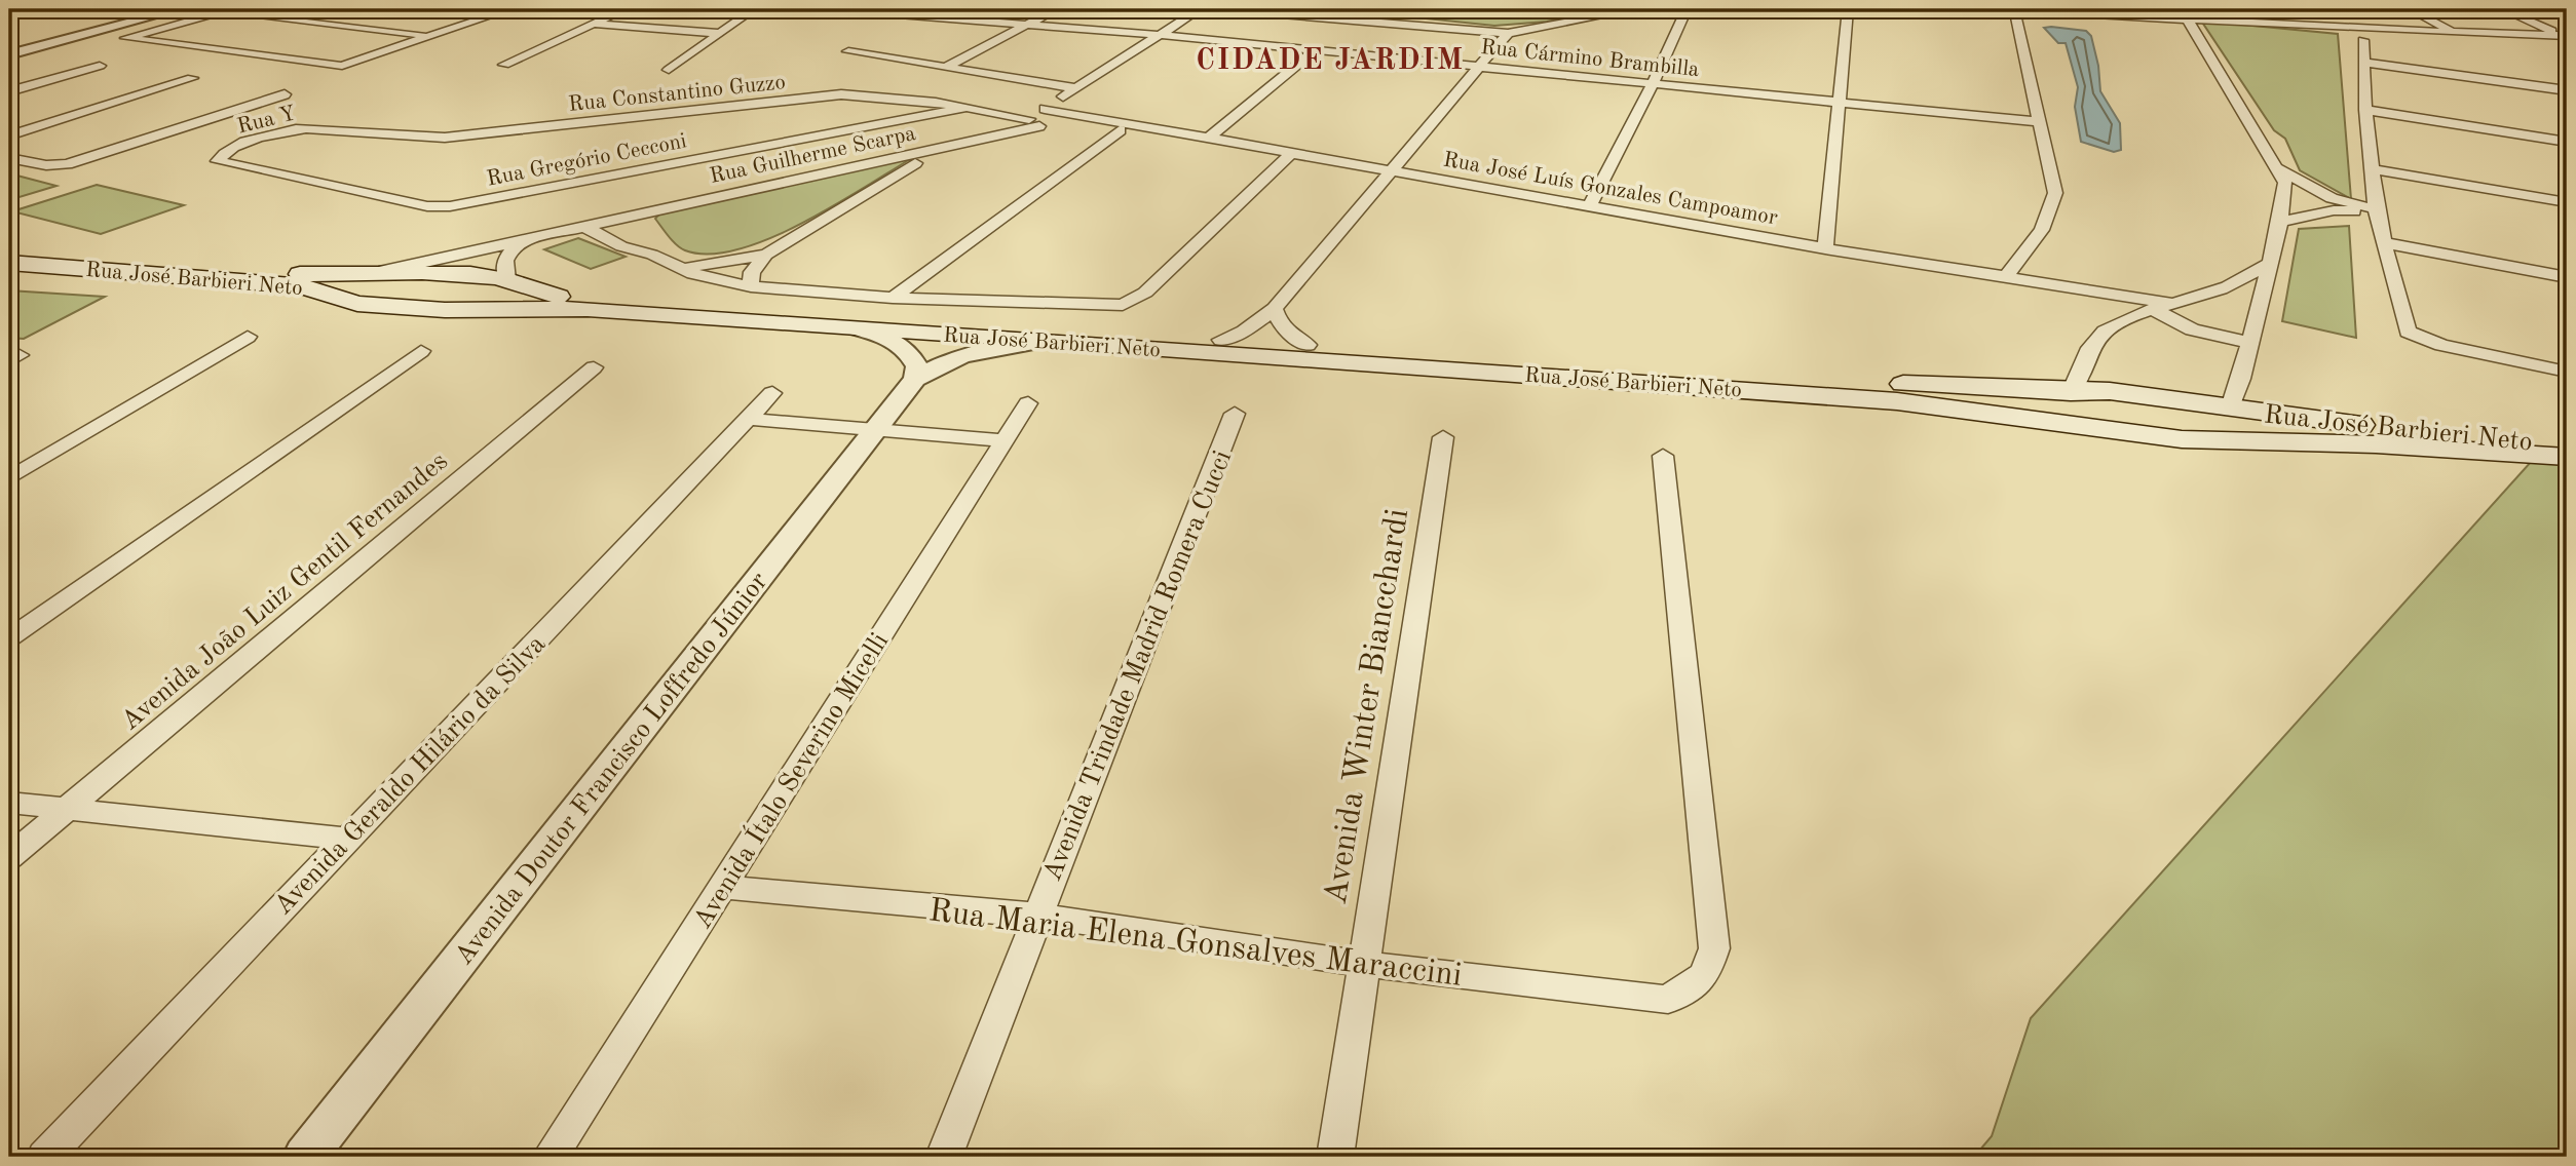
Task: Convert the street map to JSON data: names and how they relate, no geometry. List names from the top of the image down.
{
  "streets": {
    "main road": ["Rua José Barbieri Neto"],
    "street": [
      "Rua Cármino Brambilla",
      "Rua Constantino Guzzo",
      "Rua Y",
      "Rua Guilherme Scarpa",
      "Rua Gregório Cecconi",
      "Rua José Luís Gonzales Campoamor",
      "Avenida João Luiz Gentil Fernandes",
      "Avenida Trindade Madrid Romera Cucci",
      "Avenida Winter Biancchardi",
      "Avenida Doutor Francisco Loffredo Júnior",
      "Avenida Geraldo Hilário da Silva",
      "Avenida Ítalo Severino Micelli",
      "Rua Maria Elena Gonsalves Maraccini"
    ]
  },
  "crossings": [
    ["Rua Constantino Guzzo", "Rua Y"],
    ["Rua Constantino Guzzo", "Rua Gregório Cecconi"],
    ["Rua Y", "Rua Gregório Cecconi"],
    ["Rua Guilherme Scarpa", "Rua José Luís Gonzales Campoamor"],
    ["Rua Guilherme Scarpa", "Rua José Barbieri Neto"],
    ["Rua José Barbieri Neto", "Avenida Doutor Francisco Loffredo Júnior"],
    ["Avenida Trindade Madrid Romera Cucci", "Rua Maria Elena Gonsalves Maraccini"],
    ["Avenida Winter Biancchardi", "Rua Maria Elena Gonsalves Maraccini"],
    ["Avenida Ítalo Severino Micelli", "Rua Maria Elena Gonsalves Maraccini"]
  ],
  "districts": ["CIDADE JARDIM"]
}
